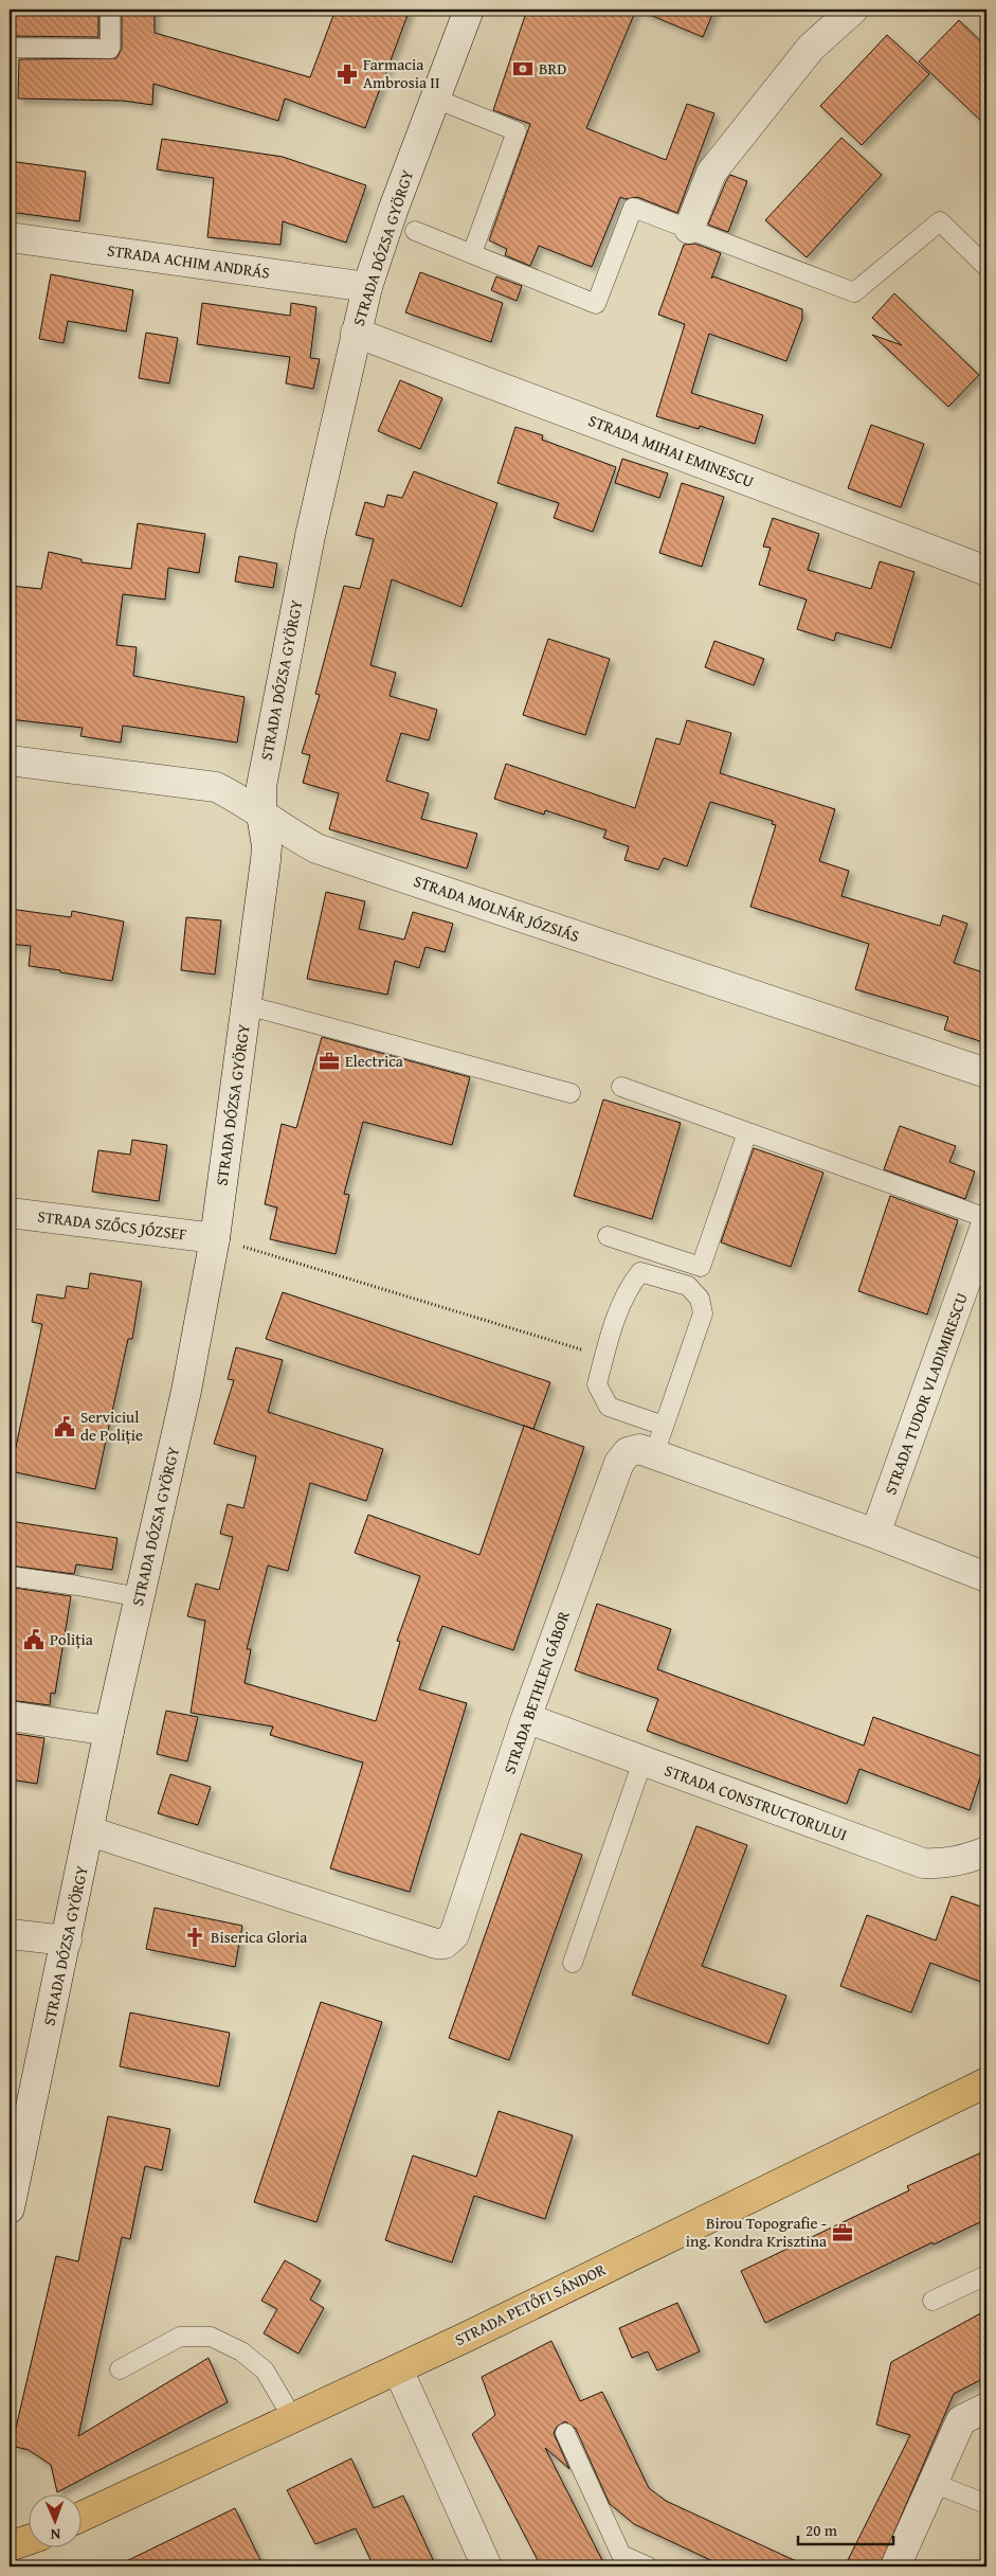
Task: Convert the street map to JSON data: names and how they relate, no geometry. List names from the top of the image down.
{
  "streets": {
    "main road": ["STRADA PETŐFI SÁNDOR"],
    "street": [
      "STRADA DÓZSA GYÖRGY",
      "STRADA ACHIM ANDRÁS",
      "STRADA MIHAI EMINESCU",
      "STRADA MOLNÁR JÓZSIÁS",
      "STRADA SZŐCS JÓZSEF",
      "STRADA TUDOR VLADIMIRESCU",
      "STRADA BETHLEN GÁBOR",
      "STRADA CONSTRUCTORULUI"
    ]
  },
  "crossings": [
    ["STRADA DÓZSA GYÖRGY", "STRADA ACHIM ANDRÁS"],
    ["STRADA DÓZSA GYÖRGY", "STRADA MIHAI EMINESCU"],
    ["STRADA DÓZSA GYÖRGY", "STRADA MOLNÁR JÓZSIÁS"],
    ["STRADA DÓZSA GYÖRGY", "STRADA SZŐCS JÓZSEF"],
    ["STRADA DÓZSA GYÖRGY", "STRADA BETHLEN GÁBOR"],
    ["STRADA TUDOR VLADIMIRESCU", "STRADA BETHLEN GÁBOR"],
    ["STRADA BETHLEN GÁBOR", "STRADA CONSTRUCTORULUI"]
  ],
  "places": {
    "bank": ["BRD"],
    "pharmacy": ["Farmacia Ambrosia II"],
    "office": ["Electrica", "Birou Topografie - ing. Kondra Krisztina"],
    "public building": ["Serviciul de Poliție", "Poliția"],
    "church": ["Biserica Gloria"]
  },
  "scale_bar": "20 m",
  "north": "bottom"
}
